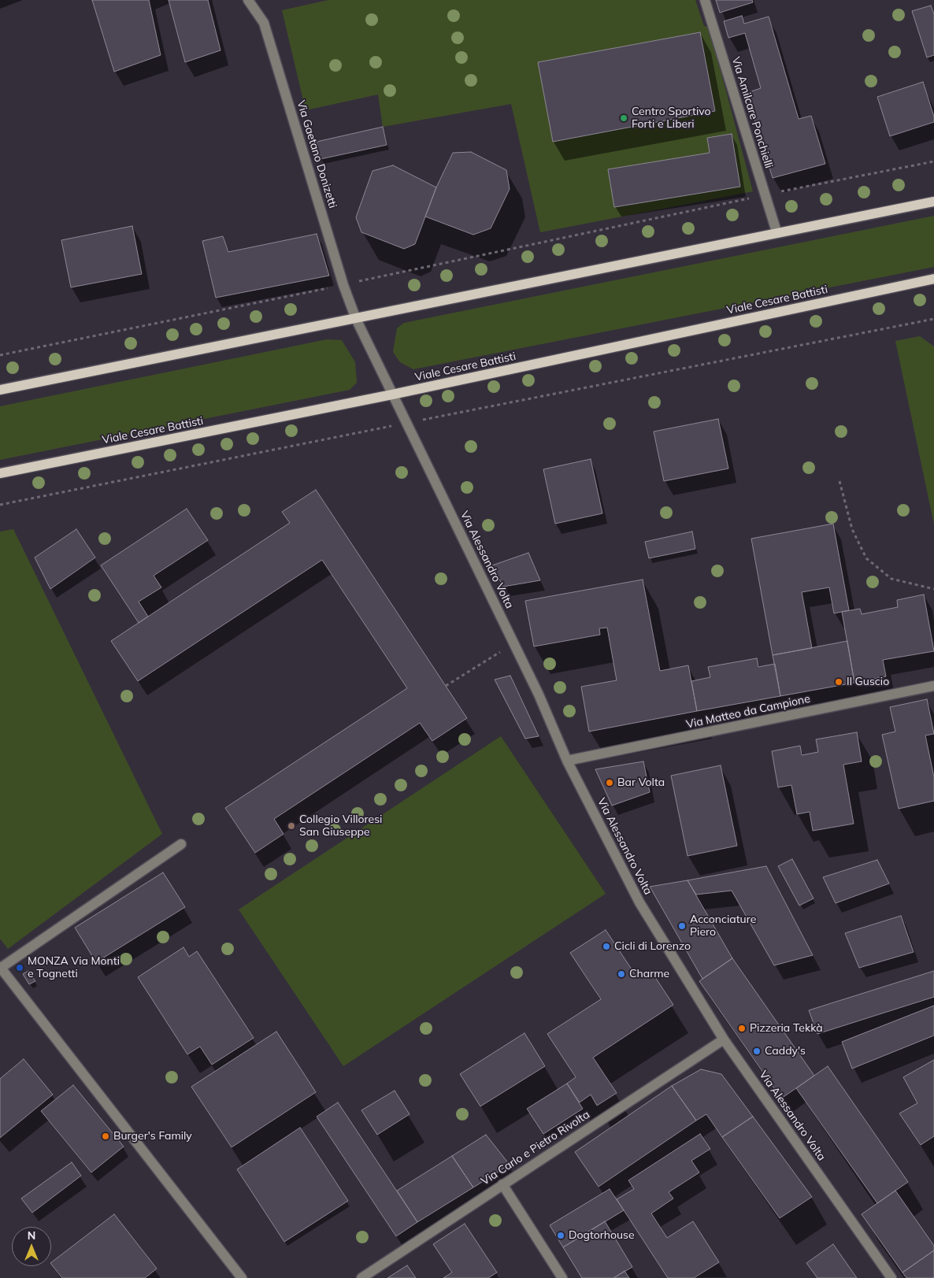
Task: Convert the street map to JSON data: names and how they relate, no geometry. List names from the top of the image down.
{
  "streets": {
    "main road": ["Viale Cesare Battisti"],
    "street": [
      "Via Amilcare Ponchielli",
      "Via Gaetano Donizetti",
      "Via Alessandro Volta",
      "Via Matteo da Campione",
      "Via Carlo e Pietro Rivolta"
    ]
  },
  "crossings": [
    ["Via Gaetano Donizetti", "Viale Cesare Battisti"],
    ["Via Gaetano Donizetti", "Via Alessandro Volta"],
    ["Viale Cesare Battisti", "Via Alessandro Volta"],
    ["Via Alessandro Volta", "Via Matteo da Campione"],
    ["Via Alessandro Volta", "Via Carlo e Pietro Rivolta"]
  ],
  "places": [
    "Centro Sportivo Forti e Liberi",
    "Il Guscio",
    "Bar Volta",
    "Collegio Villoresi San Giuseppe",
    "Acconciature Piero",
    "Cicli di Lorenzo",
    "MONZA Via Monti e Tognetti",
    "Charme",
    "Pizzeria Tekkà",
    "Caddy's",
    "Burger's Family",
    "Dogtorhouse"
  ],
  "north": "top"
}
